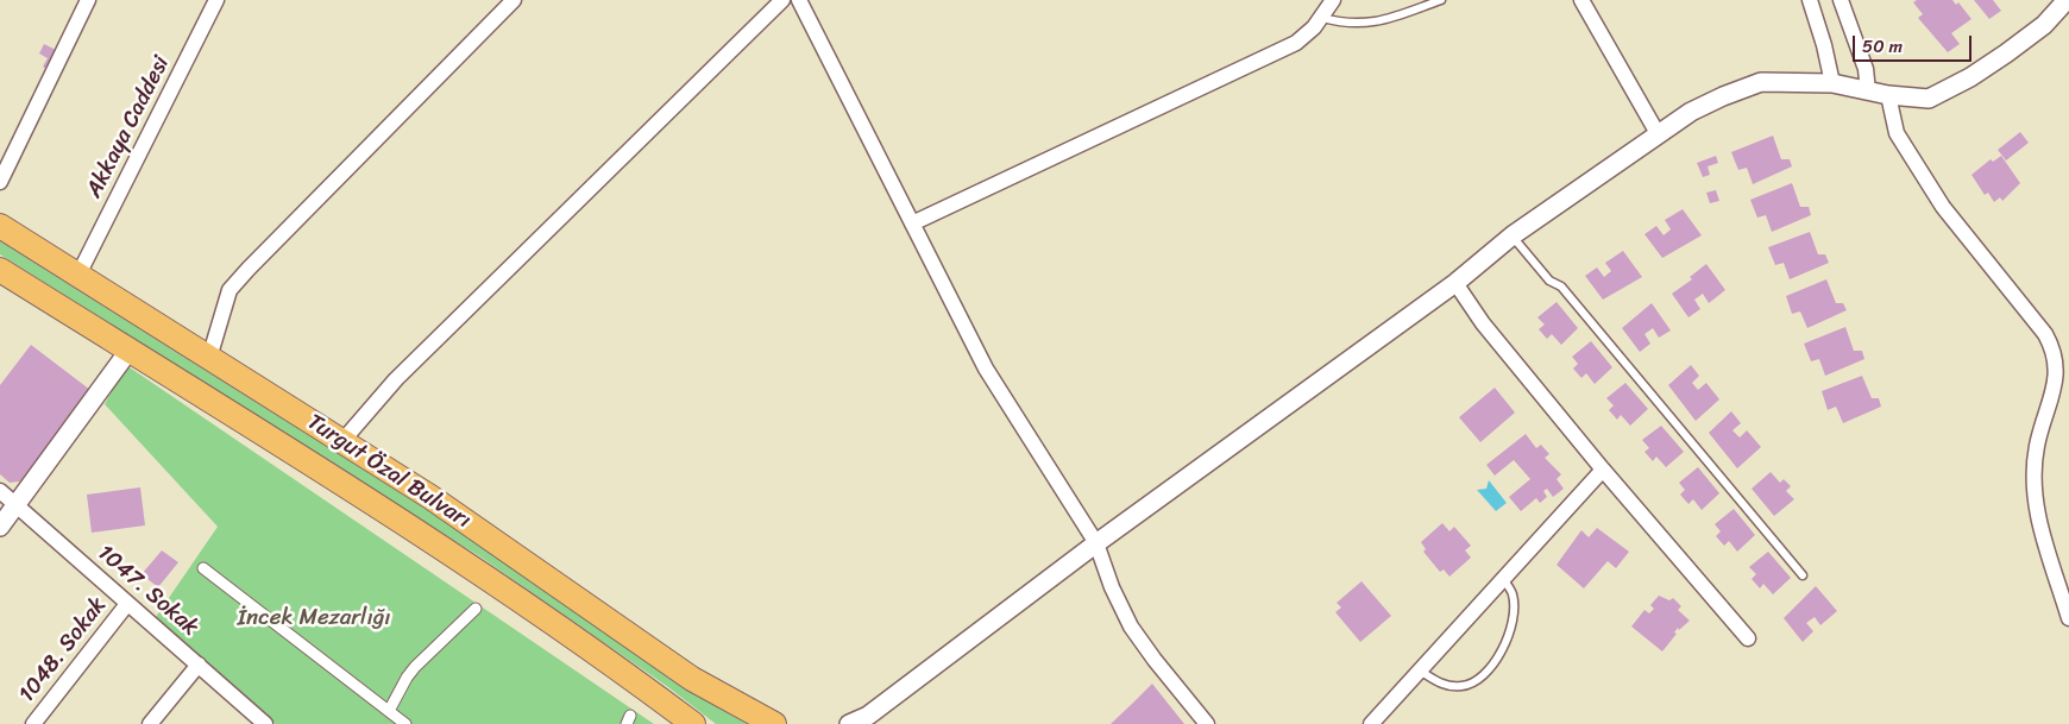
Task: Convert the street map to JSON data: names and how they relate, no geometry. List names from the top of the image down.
{
  "streets": {
    "main road": ["Turgut Özal Bulvarı"],
    "street": ["Akkaya Caddesi", "1047. Sokak", "1048. Sokak"]
  },
  "crossings": [
    ["Akkaya Caddesi", "Turgut Özal Bulvarı"],
    ["1047. Sokak", "1048. Sokak"]
  ],
  "parks": ["İncek Mezarlığı"],
  "scale_bar": "50 m"
}
